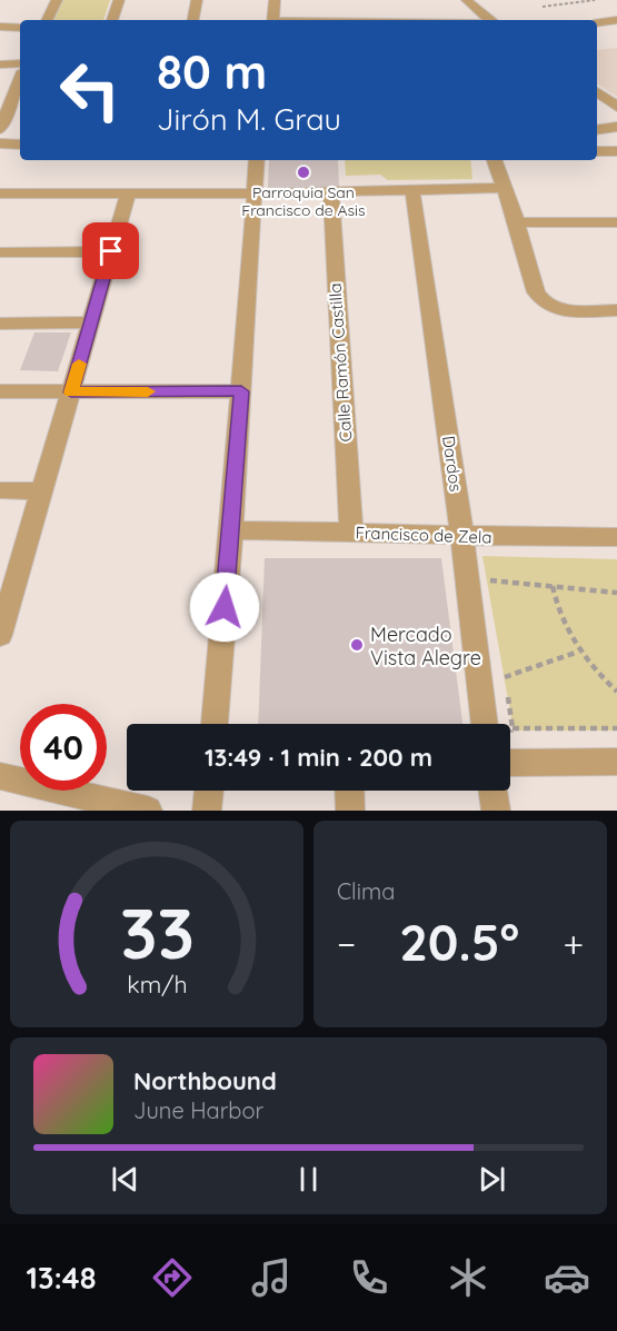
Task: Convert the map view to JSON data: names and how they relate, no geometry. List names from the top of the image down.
{
  "streets": {
    "street": ["Calle Ramón Castilla", "Dardos", "Francisco de Zela"]
  },
  "crossings": [
    ["Calle Ramón Castilla", "Francisco de Zela"],
    ["Dardos", "Francisco de Zela"]
  ],
  "places": ["Parroquia San Francisco de Asis", "Mercado Vista Alegre"],
  "page": {
    "turn": ["80 m", "Jirón M. Grau"],
    "limit": "40",
    "trip": "13:49 · 1 min · 200 m",
    "tile": "Clima",
    "heat": ["−", "20.5°", "+"],
    "song": ["Northbound", "June Harbor"],
    "tabs": "13:48",
    "gauge": ["33", "km/h"]
  }
}
